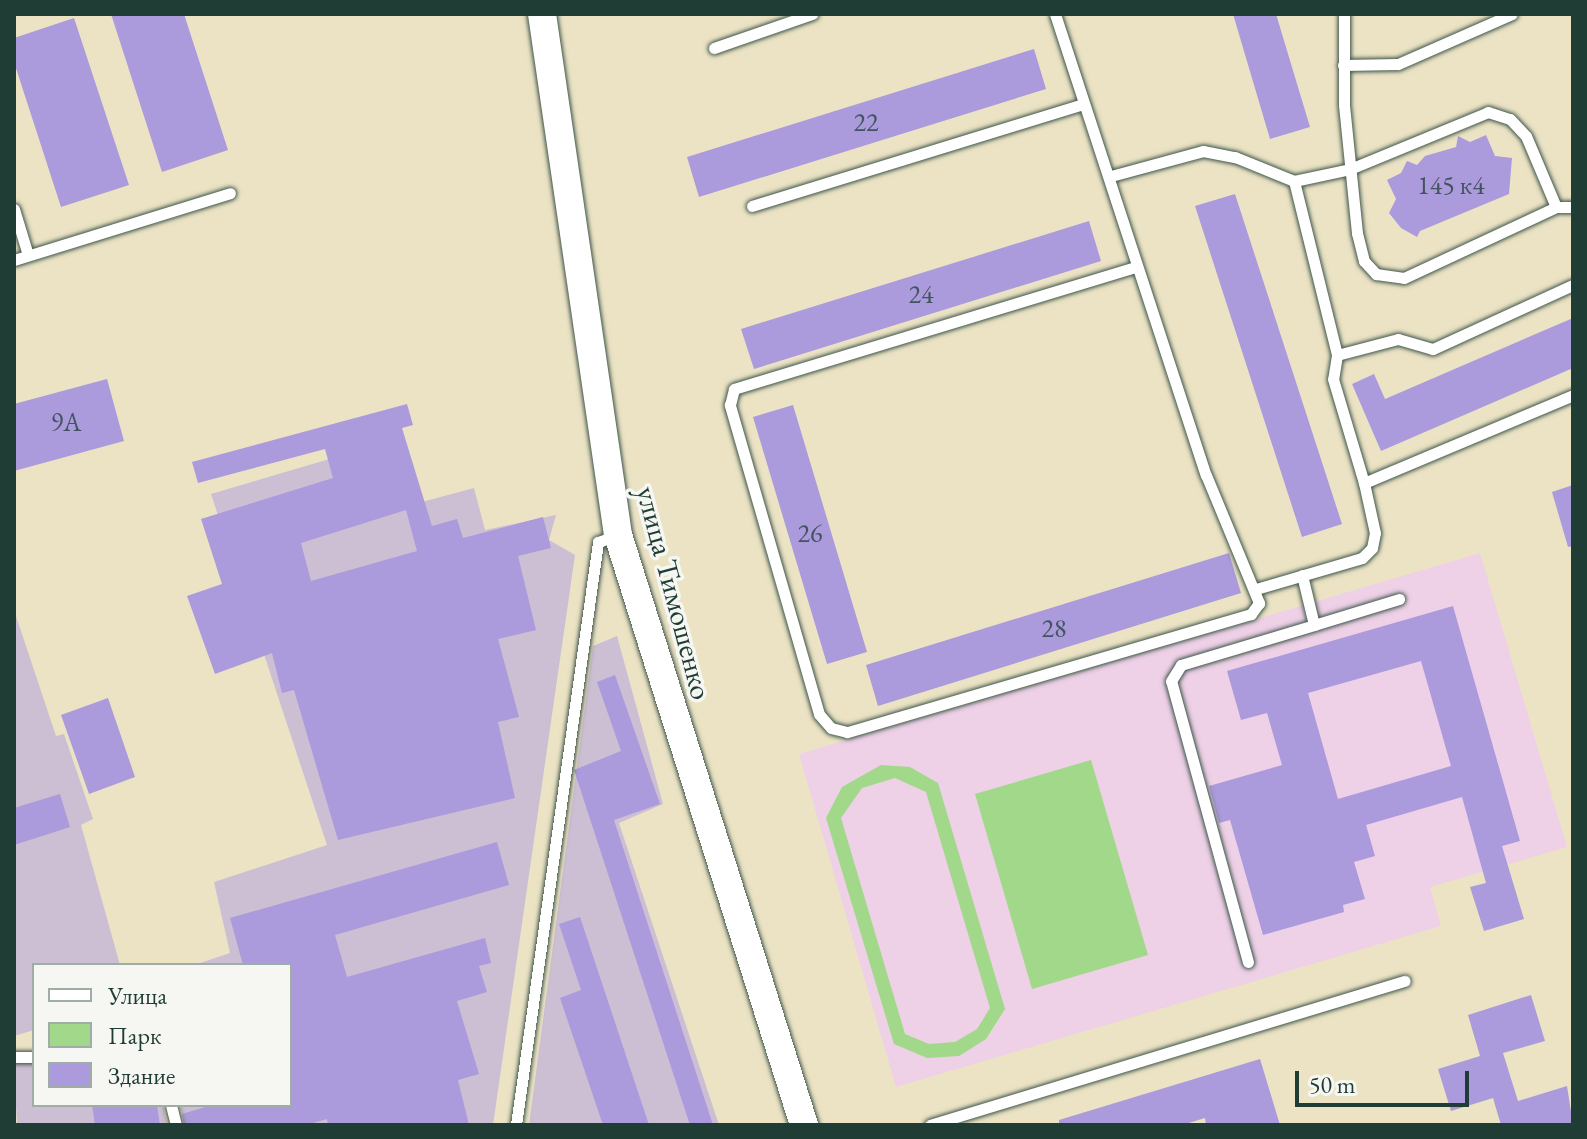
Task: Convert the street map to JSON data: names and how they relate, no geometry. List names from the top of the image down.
{
  "streets": {
    "street": ["улица Тимошенко"]
  },
  "house_numbers": [
    "22",
    "145 к4",
    "24",
    "9А",
    "26",
    "28"
  ],
  "legend": ["Улица", "Парк", "Здание"],
  "scale_bar": "50 m"
}
